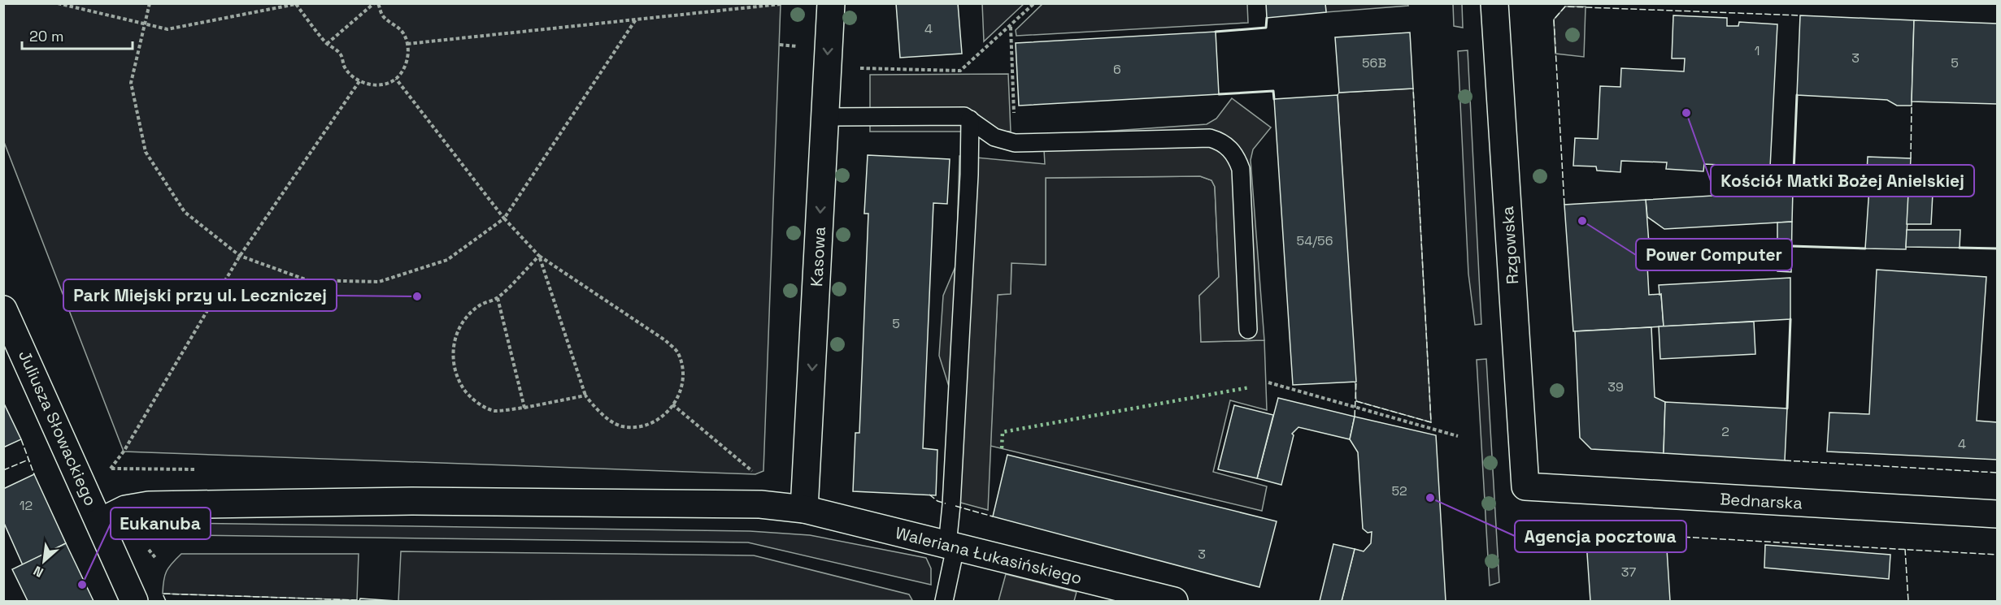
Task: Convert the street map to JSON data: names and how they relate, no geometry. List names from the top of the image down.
{
  "streets": {
    "street": [
      "Rzgowska",
      "Kasowa",
      "Juliusza Słowackiego",
      "Bednarska",
      "Waleriana Łukasińskiego"
    ]
  },
  "crossings": [
    ["Rzgowska", "Bednarska"],
    ["Kasowa", "Waleriana Łukasińskiego"],
    ["Juliusza Słowackiego", "Waleriana Łukasińskiego"]
  ],
  "one_way": ["Kasowa"],
  "places": [
    "Kościół Matki Bożej Anielskiej",
    "Power Computer",
    "Park Miejski przy ul. Leczniczej",
    "Agencja pocztowa",
    "Eukanuba"
  ],
  "house_numbers": [
    "4",
    "1",
    "3",
    "56B",
    "5",
    "6",
    "54/56",
    "5",
    "39",
    "2",
    "4",
    "52",
    "12",
    "3",
    "37"
  ],
  "scale_bar": "20 m",
  "north": "bottom left"
}
